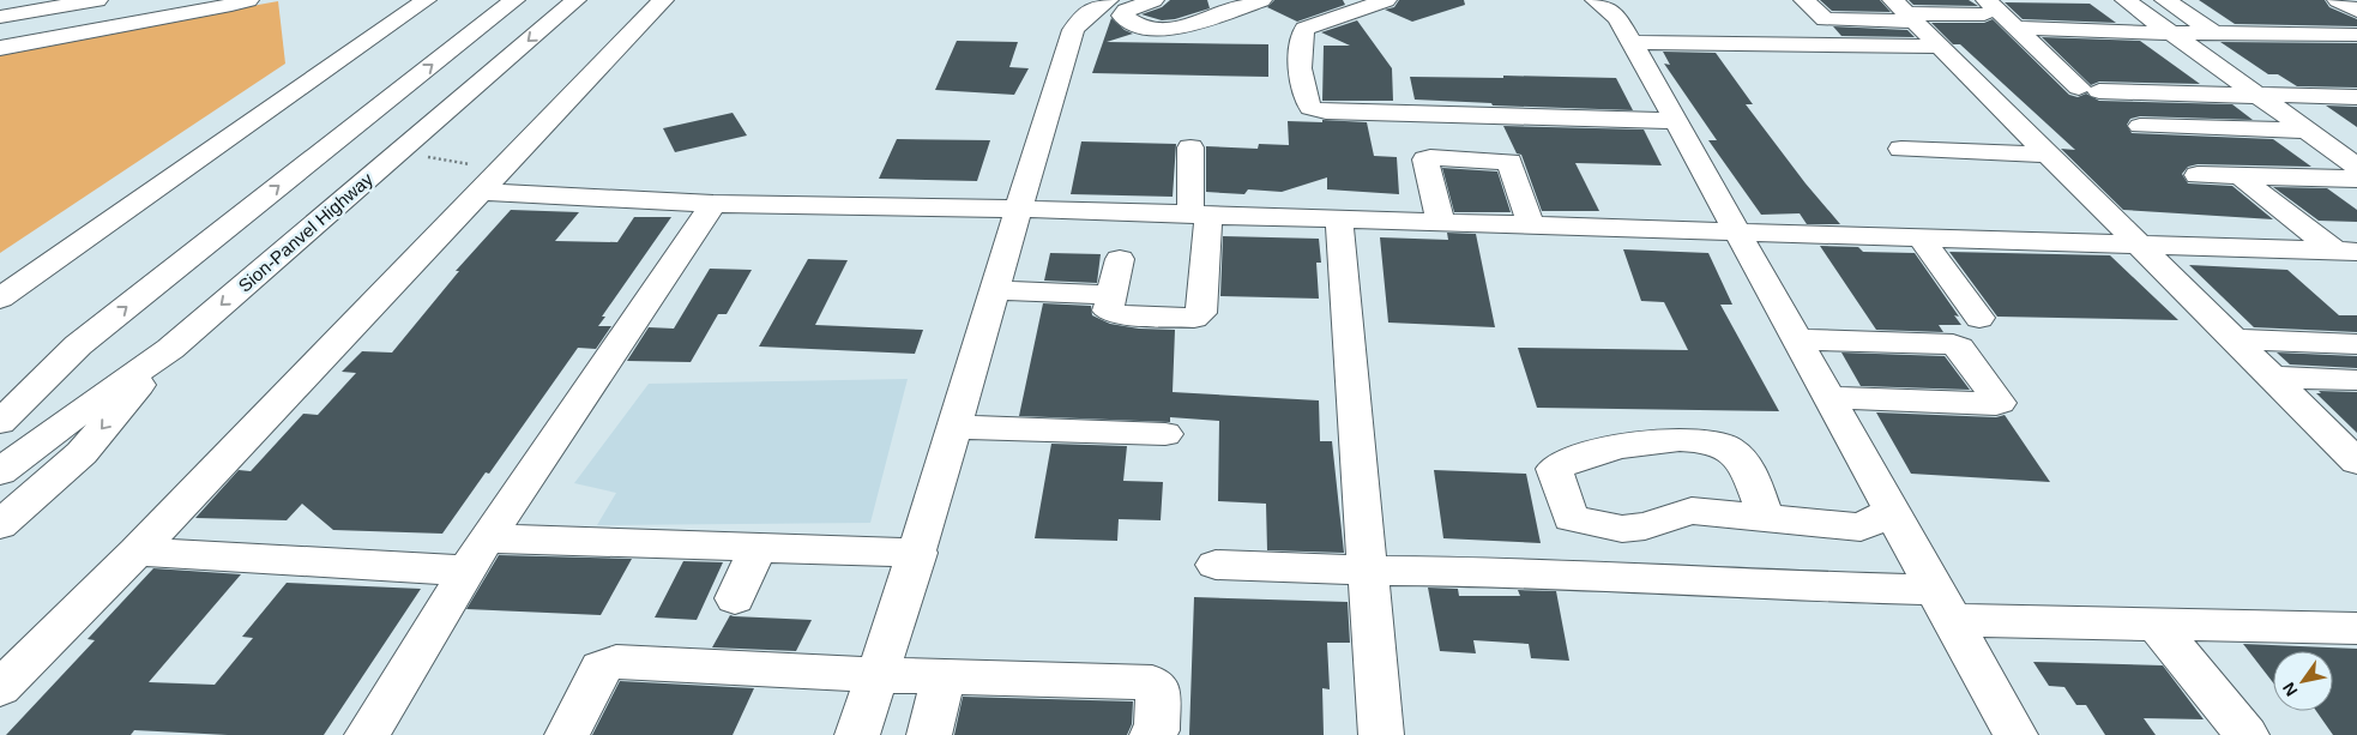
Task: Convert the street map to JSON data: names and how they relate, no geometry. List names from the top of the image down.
{
  "streets": {
    "main road": ["Sion-Panvel Highway"]
  },
  "north": "bottom left"
}
